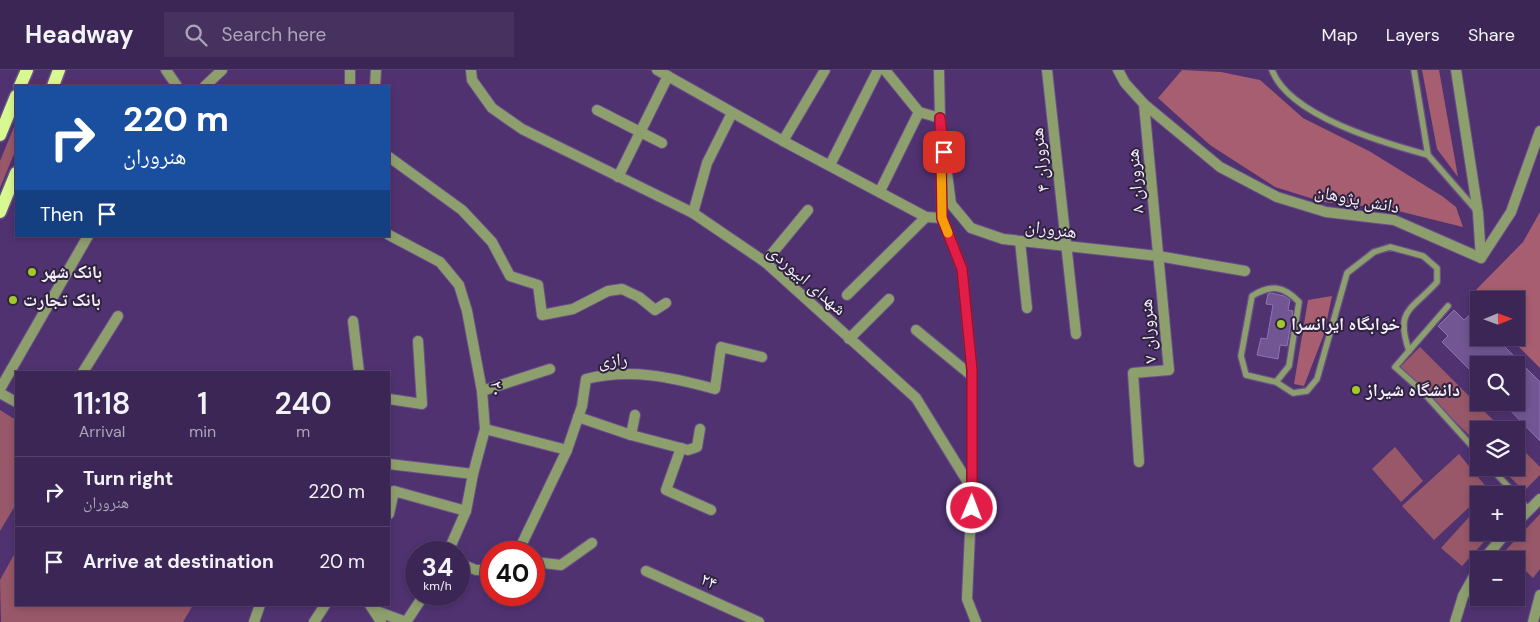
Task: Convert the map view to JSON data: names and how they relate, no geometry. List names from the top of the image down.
{
  "streets": {
    "street": [
      "هنروران ۴",
      "هنروران ۸",
      "دانش پژوهان",
      "هنروران",
      "شهدای ابیوردی",
      "هنروران ۷",
      "رازی",
      "۲۰",
      "۲۴"
    ]
  },
  "crossings": [
    ["هنروران ۴", "هنروران"],
    ["هنروران ۸", "دانش پژوهان"],
    ["هنروران ۸", "هنروران"],
    ["هنروران ۸", "هنروران ۷"],
    ["هنروران", "هنروران ۷"]
  ],
  "places": [
    "بانک شهر",
    "بانک تجارت",
    "خوابگاه ایرانسرا",
    "دانشگاه شیراز"
  ],
  "north": "right",
  "page": {
    "header": "Headway",
    "search": "Search here",
    "nav": ["Map", "Layers", "Share"],
    "turn": ["220 m", "هنروران"],
    "then": "Then",
    "map_buttons": ["+", "−"],
    "eta": [
      "11:18",
      "Arrival",
      "1",
      "min",
      "240",
      "m"
    ],
    "list": [
      {
        "name": "Turn right",
        "note": "هنروران",
        "value": "220 m"
      },
      {
        "name": "Arrive at destination",
        "value": "20 m"
      }
    ],
    "speed": "34 km/h",
    "limit": "40"
  }
}
